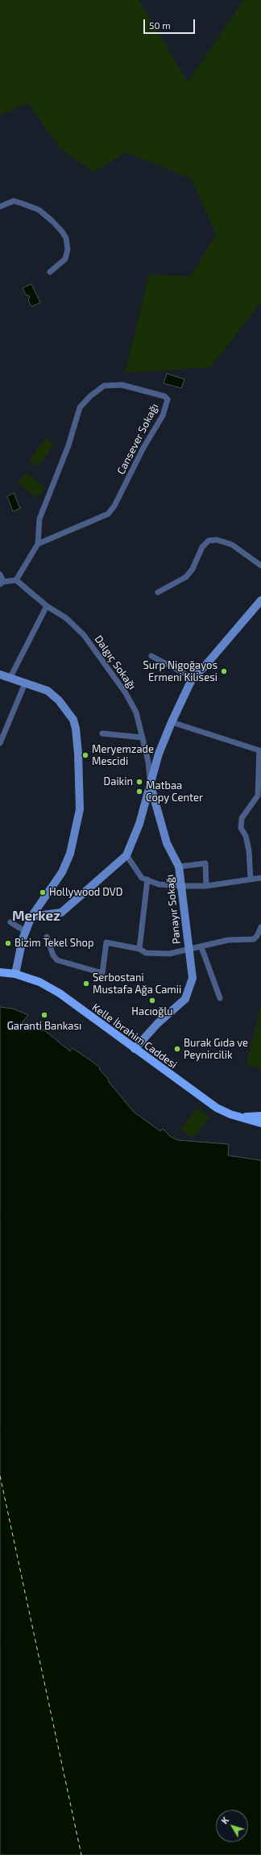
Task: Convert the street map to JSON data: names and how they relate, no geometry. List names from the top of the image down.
{
  "streets": {
    "main road": ["Kelle İbrahim Caddesi"],
    "street": ["Cansever Sokağı", "Dalgıç Sokağı", "Panayır Sokağı"]
  },
  "crossings": [
    ["Cansever Sokağı", "Dalgıç Sokağı"],
    ["Dalgıç Sokağı", "Panayır Sokağı"],
    ["Panayır Sokağı", "Kelle İbrahim Caddesi"]
  ],
  "districts": ["Merkez"],
  "places": [
    "Surp Nigoğayos Ermeni Kilisesi",
    "Meryemzade Mescidi",
    "Daikin",
    "Matbaa Copy Center",
    "Hollywood DVD",
    "Bizim Tekel Shop",
    "Serbostani Mustafa Ağa Camii",
    "Hacıoğlu",
    "Garanti Bankası",
    "Burak Gıda ve Peynircilik"
  ],
  "scale_bar": "50 m",
  "north": "top left"
}
